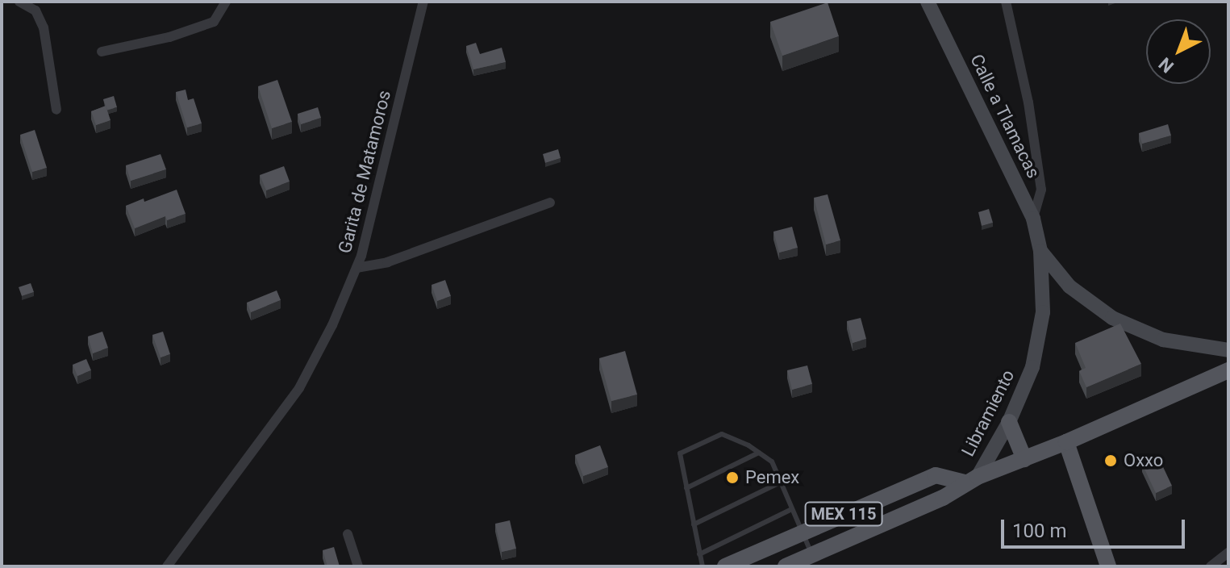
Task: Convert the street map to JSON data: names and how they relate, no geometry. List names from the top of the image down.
{
  "streets": {
    "main road": ["Calle a Tlamacas", "Libramiento", "MEX 115"],
    "street": ["Garita de Matamoros"]
  },
  "crossings": [
    ["Calle a Tlamacas", "Libramiento"],
    ["Calle a Tlamacas", "MEX 115"],
    ["Libramiento", "MEX 115"]
  ],
  "places": ["Oxxo", "Pemex"],
  "scale_bar": "100 m",
  "north": "bottom left"
}
